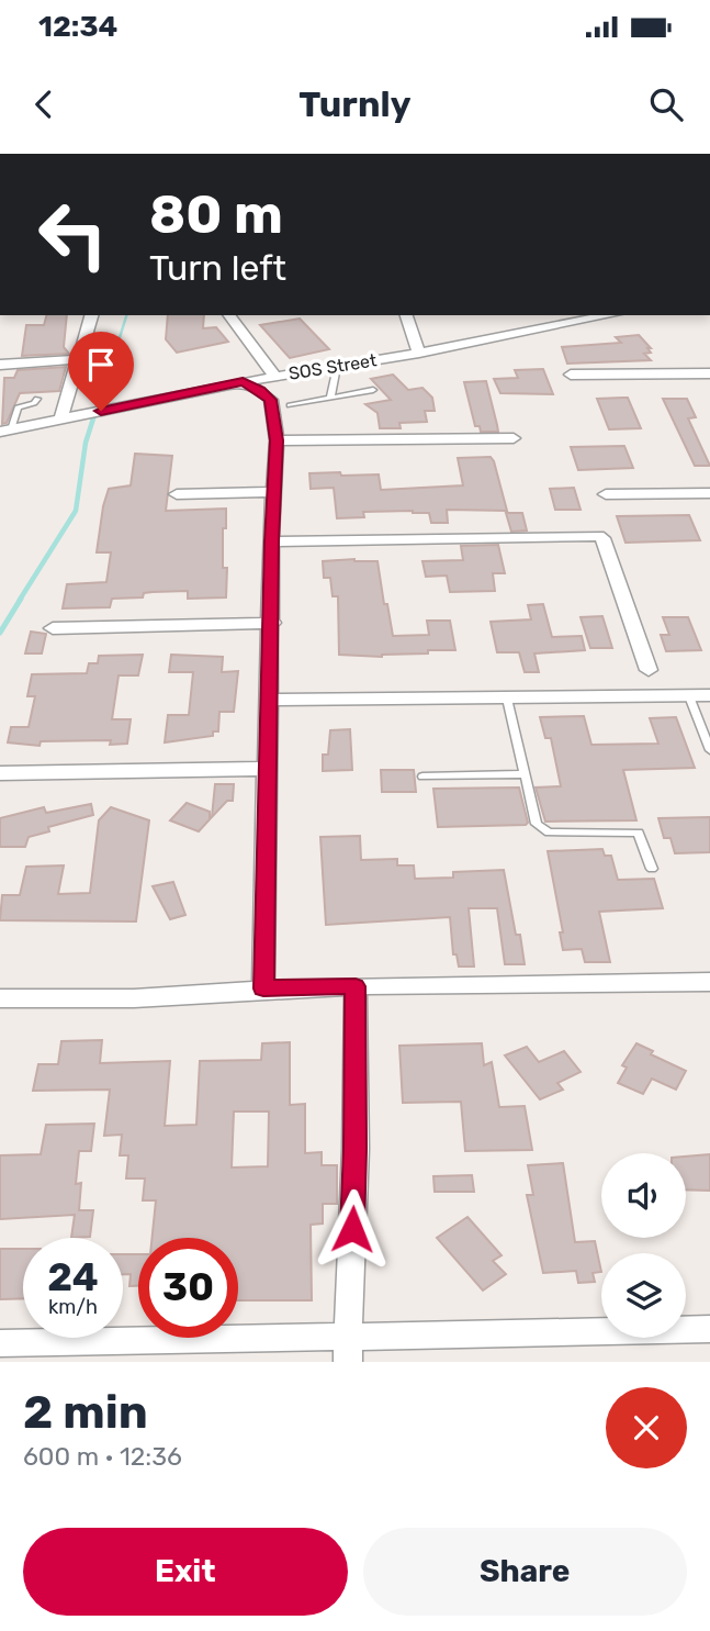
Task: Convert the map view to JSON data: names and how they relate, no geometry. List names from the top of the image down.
{
  "streets": {
    "street": ["SOS Street"]
  },
  "page": {
    "status": "12:34",
    "header": "Turnly",
    "turn": ["80 m", "Turn left"],
    "speed": "24 km/h",
    "limit": "30",
    "heading": ["2 min", "600 m · 12:36"],
    "buttons": ["Exit", "Share"]
  }
}
